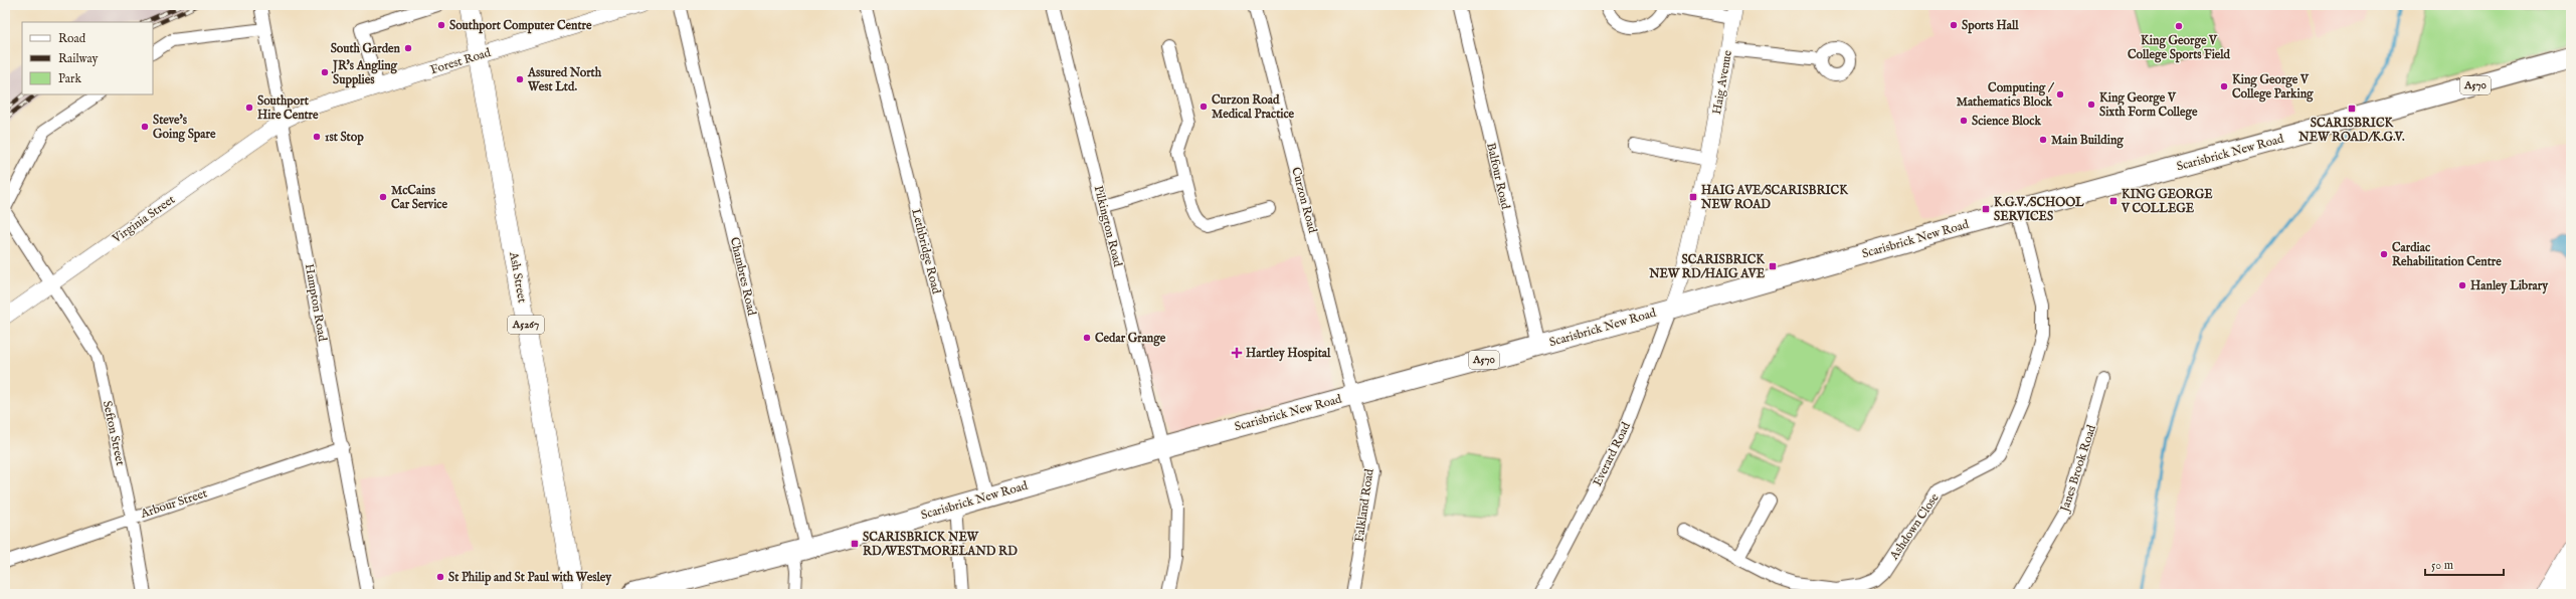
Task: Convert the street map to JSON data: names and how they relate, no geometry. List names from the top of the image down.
{
  "streets": {
    "highway": ["A570", "Scarisbrick New Road"],
    "main road": ["Ash Street", "A5267"],
    "street": [
      "Forest Road",
      "Haig Avenue",
      "Balfour Road",
      "Curzon Road",
      "Virginia Street",
      "Pilkington Road",
      "Lethbridge Road",
      "Chambres Road",
      "Hampton Road",
      "Sefton Street",
      "Everard Road",
      "Janes Brook Road",
      "Arbour Street",
      "Falkland Road",
      "Ashdown Close"
    ]
  },
  "crossings": [
    ["Forest Road", "Virginia Street"],
    ["Forest Road", "Ash Street"],
    ["Forest Road", "Hampton Road"],
    ["Forest Road", "A5267"],
    ["Haig Avenue", "Scarisbrick New Road"],
    ["Haig Avenue", "Everard Road"],
    ["Scarisbrick New Road", "Balfour Road"],
    ["Scarisbrick New Road", "Curzon Road"],
    ["Scarisbrick New Road", "Pilkington Road"],
    ["Scarisbrick New Road", "Lethbridge Road"],
    ["Scarisbrick New Road", "Chambres Road"],
    ["Scarisbrick New Road", "Everard Road"],
    ["Scarisbrick New Road", "Falkland Road"],
    ["Scarisbrick New Road", "Ashdown Close"],
    ["Curzon Road", "Falkland Road"],
    ["Virginia Street", "Hampton Road"],
    ["Virginia Street", "Sefton Street"],
    ["Ash Street", "A5267"],
    ["Hampton Road", "Arbour Street"],
    ["Sefton Street", "Arbour Street"]
  ],
  "places": {
    "other": [
      "Southport Computer Centre",
      "Sports Hall",
      "King George V College Sports Field",
      "South Garden",
      "JR's Angling Supplies",
      "Assured North West Ltd.",
      "King George V College Parking",
      "Computing / Mathematics Block",
      "King George V Sixth Form College",
      "Curzon Road Medical Practice",
      "Southport Hire Centre",
      "Science Block",
      "Steve's Going Spare",
      "1st Stop",
      "Main Building",
      "McCains Car Service",
      "Cardiac Rehabilitation Centre",
      "Hanley Library",
      "Cedar Grange",
      "St Philip and St Paul with Wesley"
    ],
    "transit": [
      "SCARISBRICK NEW ROAD/K.G.V.",
      "HAIG AVE/SCARISBRICK NEW ROAD",
      "KING GEORGE V COLLEGE",
      "K.G.V./SCHOOL SERVICES",
      "SCARISBRICK NEW RD/HAIG AVE",
      "SCARISBRICK NEW RD/WESTMORELAND RD"
    ],
    "health": ["Hartley Hospital"]
  },
  "legend": ["Road", "Railway", "Park"],
  "scale_bar": "50 m"
}
